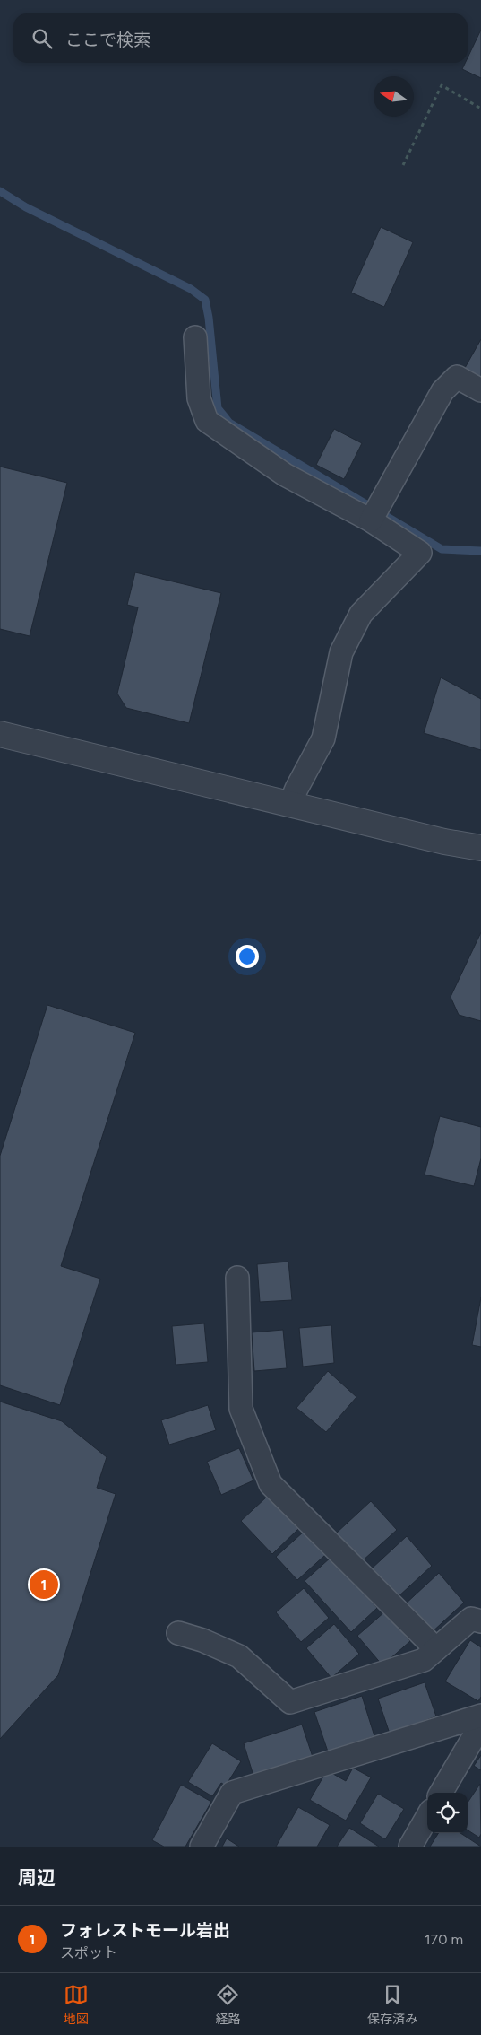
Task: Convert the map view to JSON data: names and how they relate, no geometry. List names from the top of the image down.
{
  "north": "left",
  "page": {
    "search": "ここで検索",
    "pins": "1",
    "heading": "周辺",
    "list": [
      {
        "mark": "1",
        "name": "フォレストモール岩出",
        "note": "スポット",
        "value": "170 m"
      }
    ],
    "nav": ["地図", "経路", "保存済み"]
  }
}
